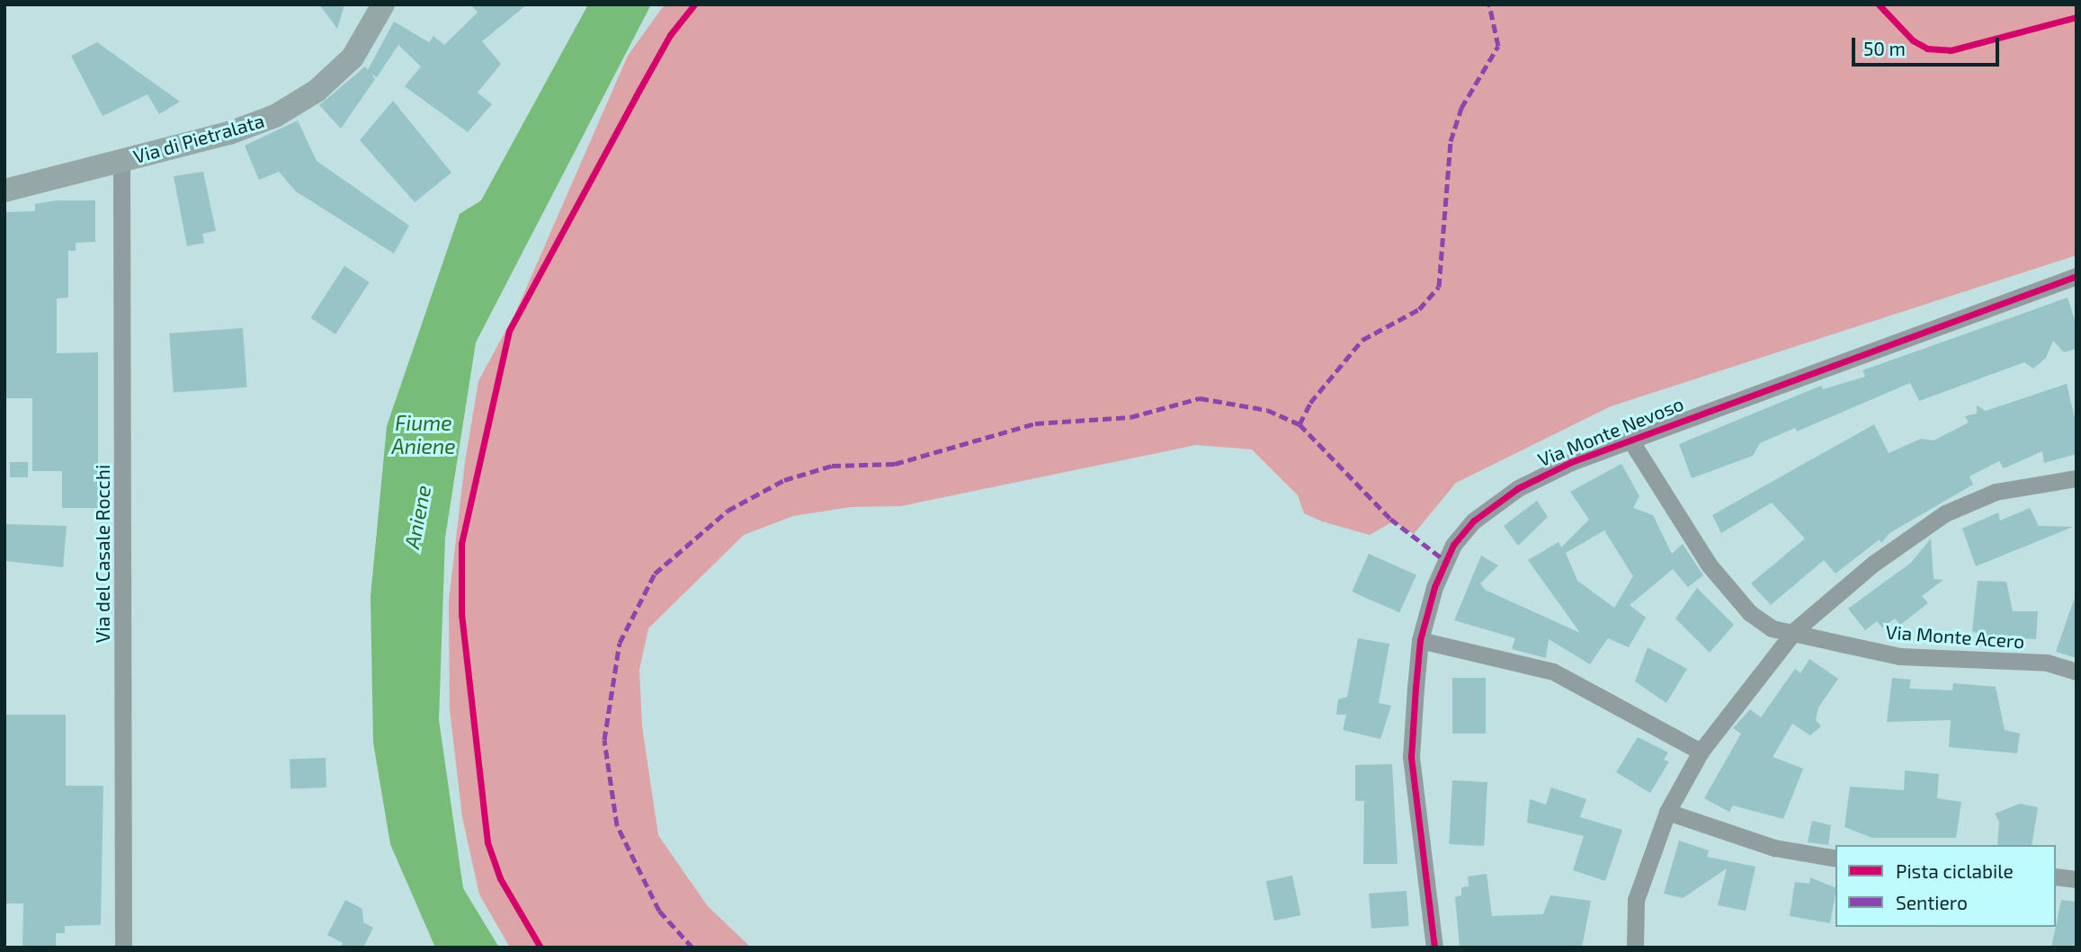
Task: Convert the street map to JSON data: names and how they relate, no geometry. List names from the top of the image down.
{
  "streets": {
    "street": [
      "Via di Pietralata",
      "Via Monte Nevoso",
      "Via del Casale Rocchi",
      "Via Monte Acero"
    ]
  },
  "crossings": [
    ["Via di Pietralata", "Via del Casale Rocchi"],
    ["Via Monte Nevoso", "Via Monte Acero"]
  ],
  "water": ["Fiume Aniene", "Aniene"],
  "legend": ["Pista ciclabile", "Sentiero"],
  "scale_bar": "50 m"
}
